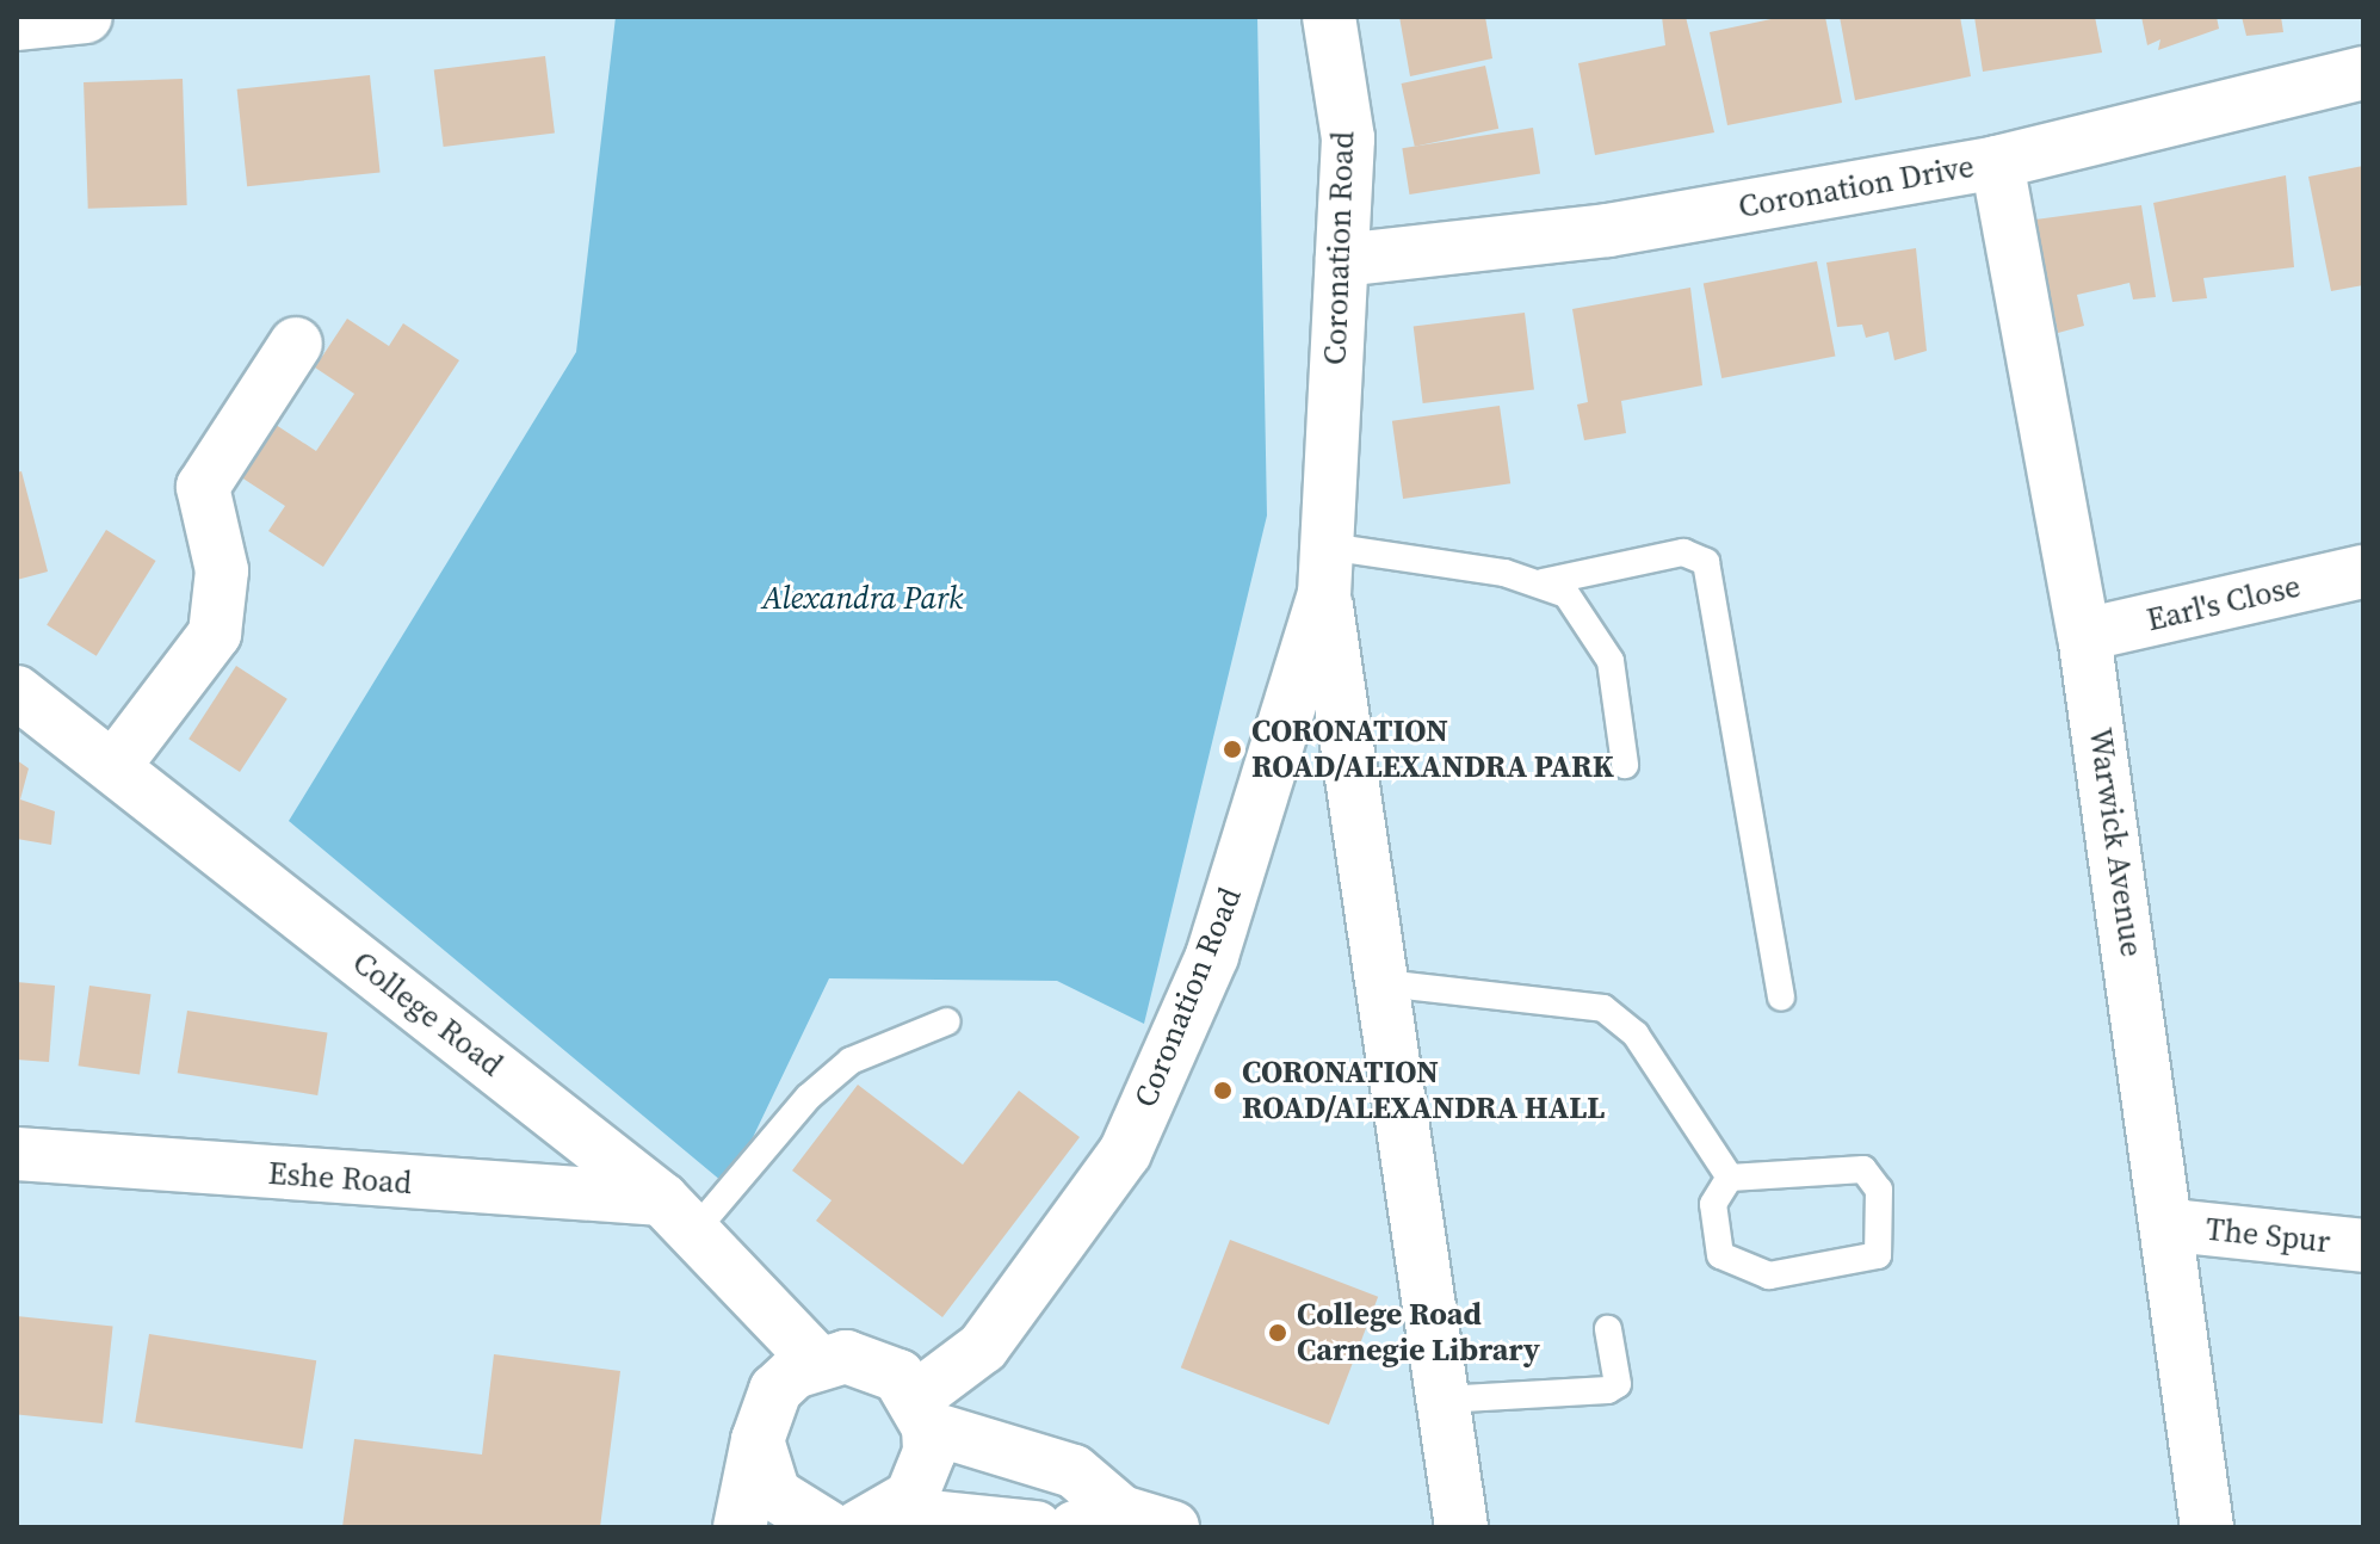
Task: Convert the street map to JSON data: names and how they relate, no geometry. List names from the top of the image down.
{
  "streets": {
    "street": [
      "Coronation Drive",
      "Coronation Road",
      "Earl's Close",
      "Warwick Avenue",
      "College Road",
      "Eshe Road",
      "The Spur"
    ]
  },
  "crossings": [
    ["Coronation Drive", "Coronation Road"],
    ["Coronation Drive", "Warwick Avenue"],
    ["Earl's Close", "Warwick Avenue"],
    ["Warwick Avenue", "The Spur"],
    ["College Road", "Eshe Road"]
  ],
  "parks": ["Alexandra Park"],
  "places": ["CORONATION ROAD/ALEXANDRA PARK", "CORONATION ROAD/ALEXANDRA HALL", "College Road Carnegie Library"]
}
